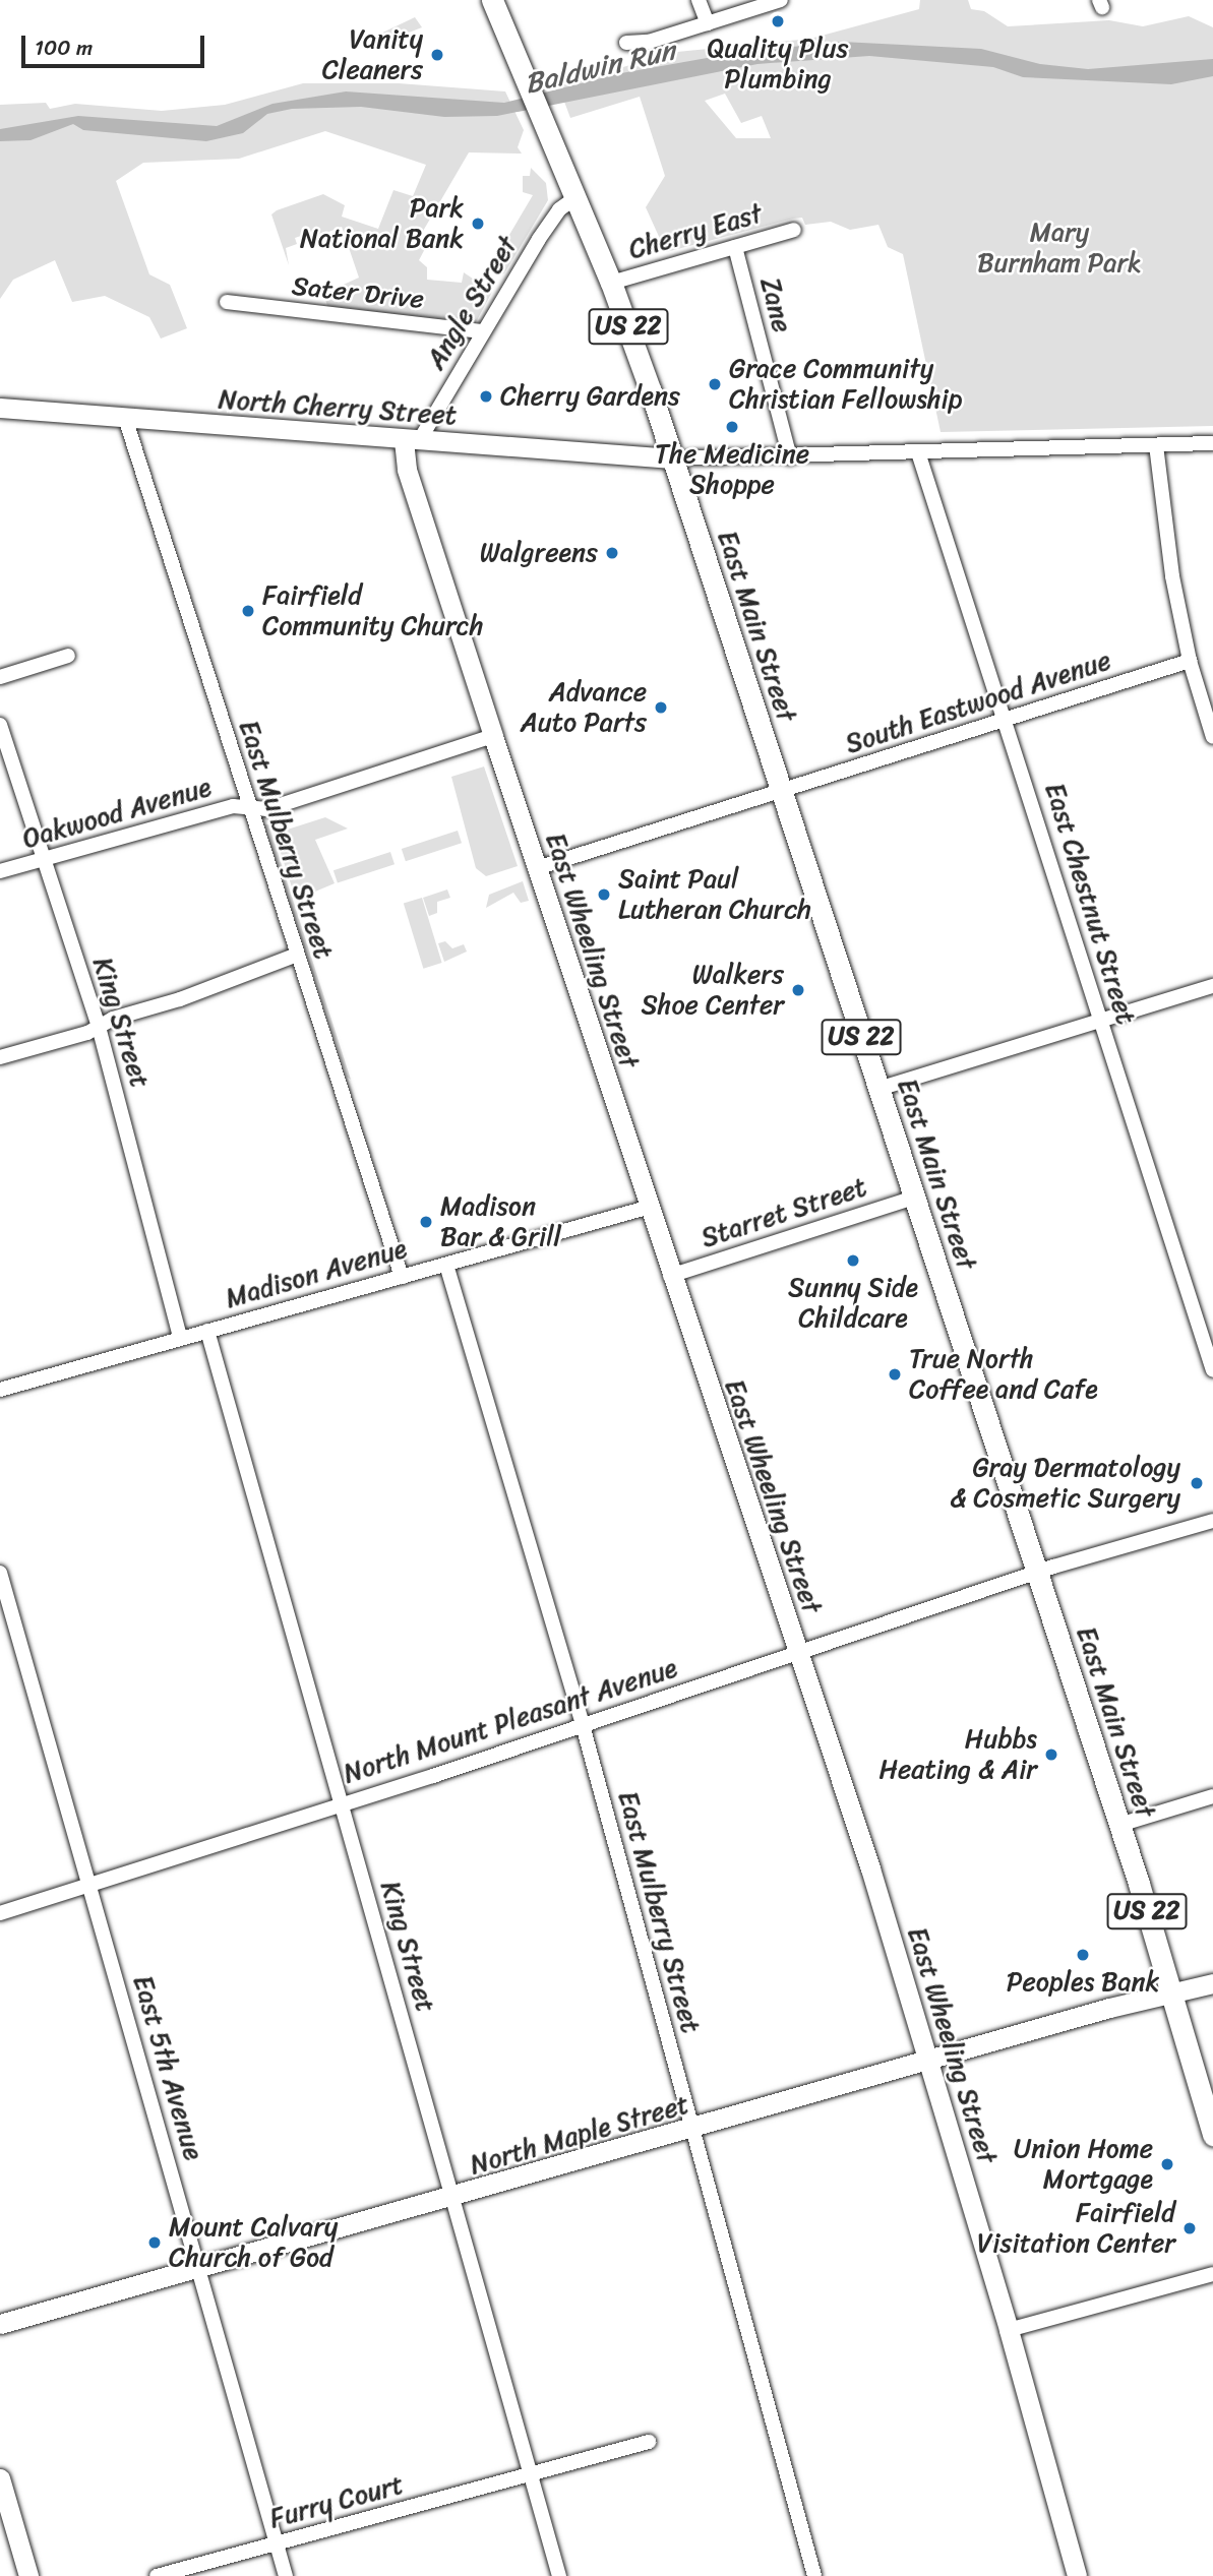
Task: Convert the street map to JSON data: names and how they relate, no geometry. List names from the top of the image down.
{
  "streets": {
    "main road": ["US 22", "East Main Street"],
    "street": [
      "Cherry East",
      "Sater Drive",
      "Angle Street",
      "Zane",
      "North Cherry Street",
      "South Eastwood Avenue",
      "Oakwood Avenue",
      "East Mulberry Street",
      "East Chestnut Street",
      "East Wheeling Street",
      "King Street",
      "Starret Street",
      "Madison Avenue",
      "North Mount Pleasant Avenue",
      "East 5th Avenue",
      "North Maple Street",
      "Furry Court"
    ]
  },
  "crossings": [
    ["Cherry East", "Zane"],
    ["Cherry East", "East Main Street"],
    ["Sater Drive", "Angle Street"],
    ["Angle Street", "North Cherry Street"],
    ["Angle Street", "East Main Street"],
    ["Angle Street", "East Wheeling Street"],
    ["North Cherry Street", "East Main Street"],
    ["North Cherry Street", "East Mulberry Street"],
    ["North Cherry Street", "East Wheeling Street"],
    ["East Main Street", "South Eastwood Avenue"],
    ["East Main Street", "Starret Street"],
    ["East Main Street", "North Mount Pleasant Avenue"],
    ["East Main Street", "North Maple Street"],
    ["South Eastwood Avenue", "East Chestnut Street"],
    ["South Eastwood Avenue", "East Wheeling Street"],
    ["Oakwood Avenue", "East Mulberry Street"],
    ["Oakwood Avenue", "East Wheeling Street"],
    ["Oakwood Avenue", "King Street"],
    ["East Mulberry Street", "Madison Avenue"],
    ["East Mulberry Street", "North Mount Pleasant Avenue"],
    ["East Mulberry Street", "North Maple Street"],
    ["East Wheeling Street", "Starret Street"],
    ["East Wheeling Street", "Madison Avenue"],
    ["East Wheeling Street", "North Mount Pleasant Avenue"],
    ["East Wheeling Street", "North Maple Street"],
    ["King Street", "Madison Avenue"],
    ["King Street", "North Mount Pleasant Avenue"],
    ["King Street", "North Maple Street"],
    ["King Street", "Furry Court"],
    ["North Mount Pleasant Avenue", "East 5th Avenue"],
    ["East 5th Avenue", "North Maple Street"],
    ["East 5th Avenue", "Furry Court"]
  ],
  "water": ["Baldwin Run"],
  "parks": ["Mary Burnham Park"],
  "places": [
    "Quality Plus Plumbing",
    "Vanity Cleaners",
    "Park National Bank",
    "Grace Community Christian Fellowship",
    "Cherry Gardens",
    "The Medicine Shoppe",
    "Walgreens",
    "Fairfield Community Church",
    "Advance Auto Parts",
    "Saint Paul Lutheran Church",
    "Walkers Shoe Center",
    "Madison Bar & Grill",
    "Sunny Side Childcare",
    "True North Coffee and Cafe",
    "Gray Dermatology & Cosmetic Surgery",
    "Hubbs Heating & Air",
    "Peoples Bank",
    "Union Home Mortgage",
    "Fairfield Visitation Center",
    "Mount Calvary Church of God"
  ],
  "scale_bar": "100 m"
}
